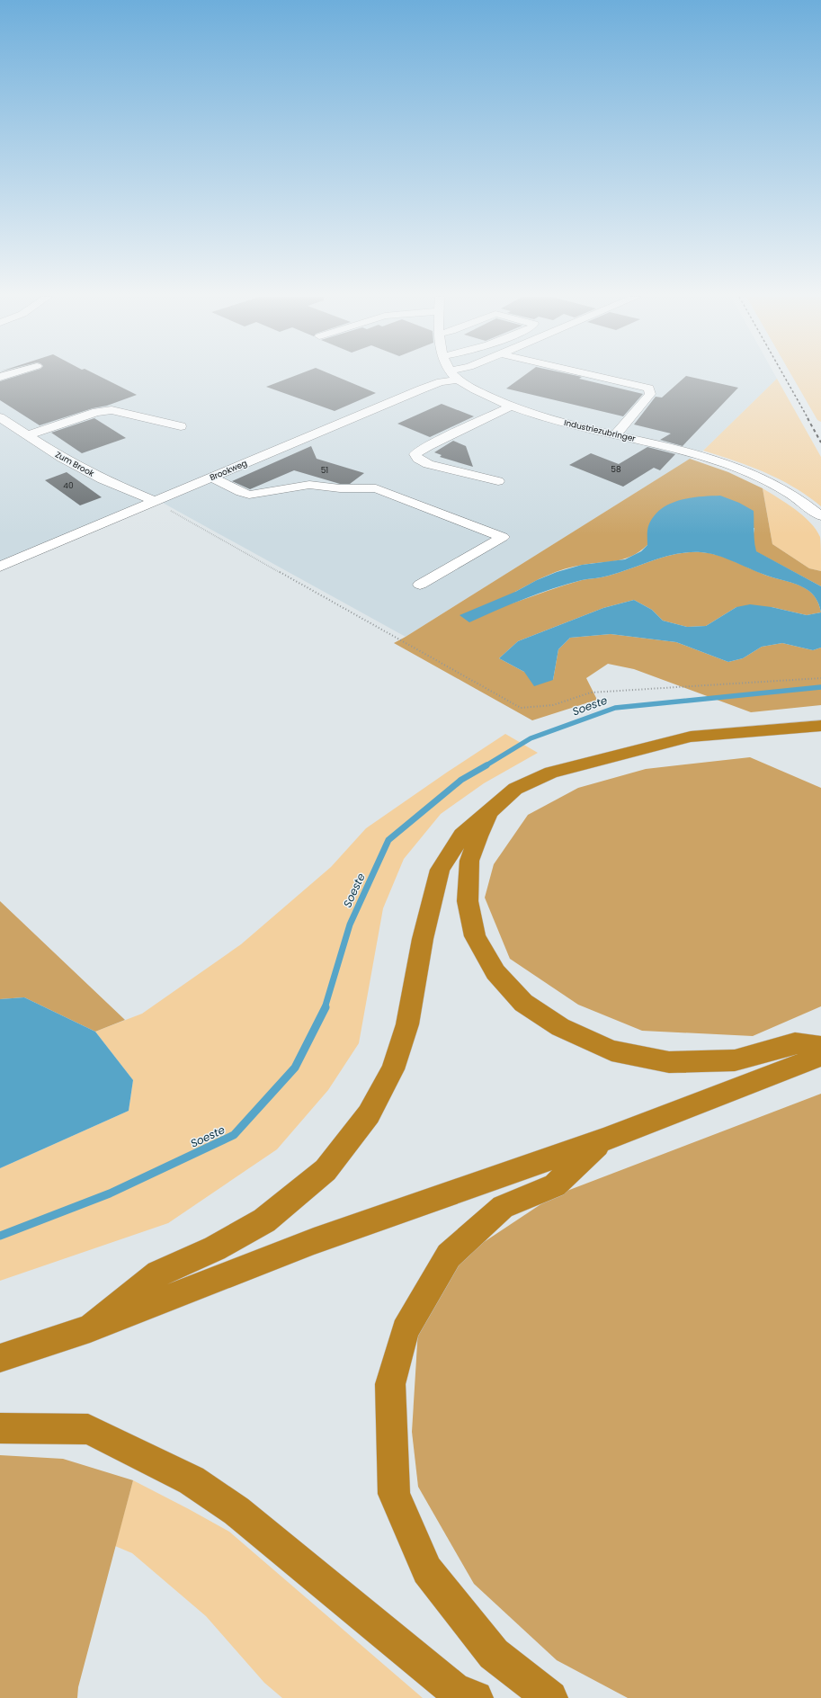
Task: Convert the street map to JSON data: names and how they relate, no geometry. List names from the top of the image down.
{
  "streets": {
    "street": ["Industriezubringer", "Zum Brook", "Brookweg"]
  },
  "crossings": [
    ["Zum Brook", "Brookweg"]
  ],
  "water": ["Soeste"],
  "house_numbers": ["58", "51", "40"]
}
